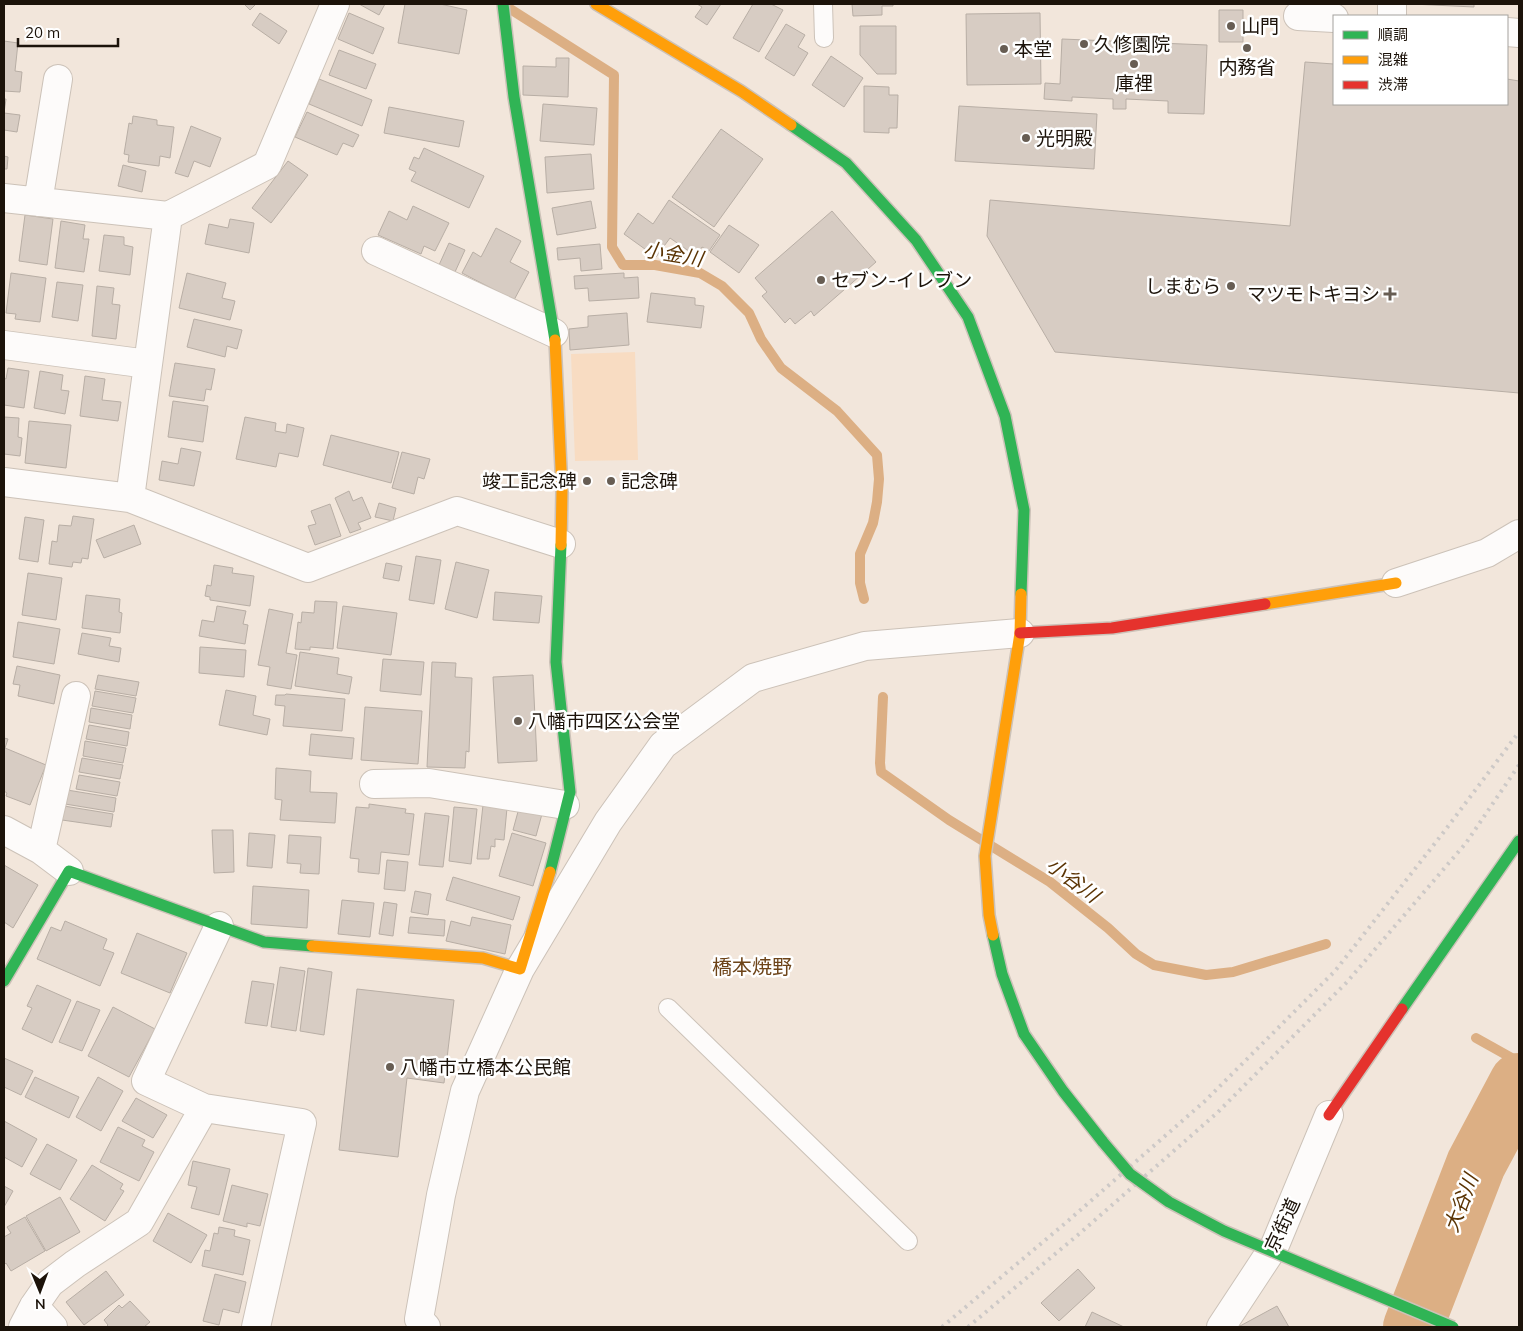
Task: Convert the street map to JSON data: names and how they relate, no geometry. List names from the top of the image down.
{
  "streets": {
    "street": ["京街道"]
  },
  "districts": ["橋本焼野"],
  "water": ["小金川", "小谷川", "大谷川"],
  "places": {
    "other": [
      "山門",
      "久修園院",
      "内務省",
      "本堂",
      "庫裡",
      "光明殿",
      "セブン-イレブン",
      "しまむら",
      "竣工記念碑",
      "記念碑",
      "八幡市四区公会堂",
      "八幡市立橋本公民館"
    ],
    "health": ["マツモトキヨシ"]
  },
  "legend": ["順調", "混雑", "渋滞"],
  "scale_bar": "20 m",
  "north": "bottom"
}
